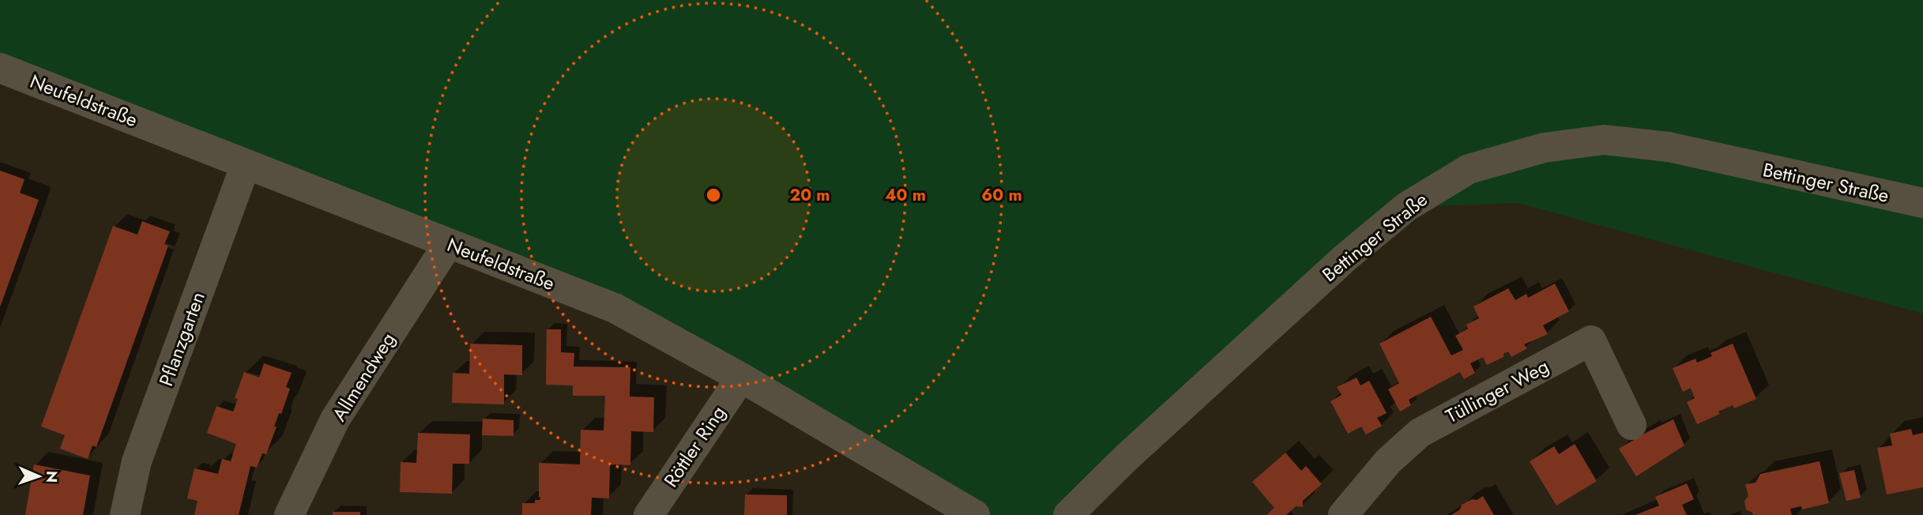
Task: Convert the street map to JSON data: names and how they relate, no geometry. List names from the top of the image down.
{
  "streets": {
    "street": [
      "Neufeldstraße",
      "Bettinger Straße",
      "Pflanzgarten",
      "Allmendweg",
      "Tüllinger Weg",
      "Röttler Ring"
    ]
  },
  "crossings": [
    ["Neufeldstraße", "Pflanzgarten"],
    ["Neufeldstraße", "Allmendweg"],
    ["Neufeldstraße", "Röttler Ring"]
  ],
  "north": "right",
  "rings": ["20 m", "40 m", "60 m"]
}
